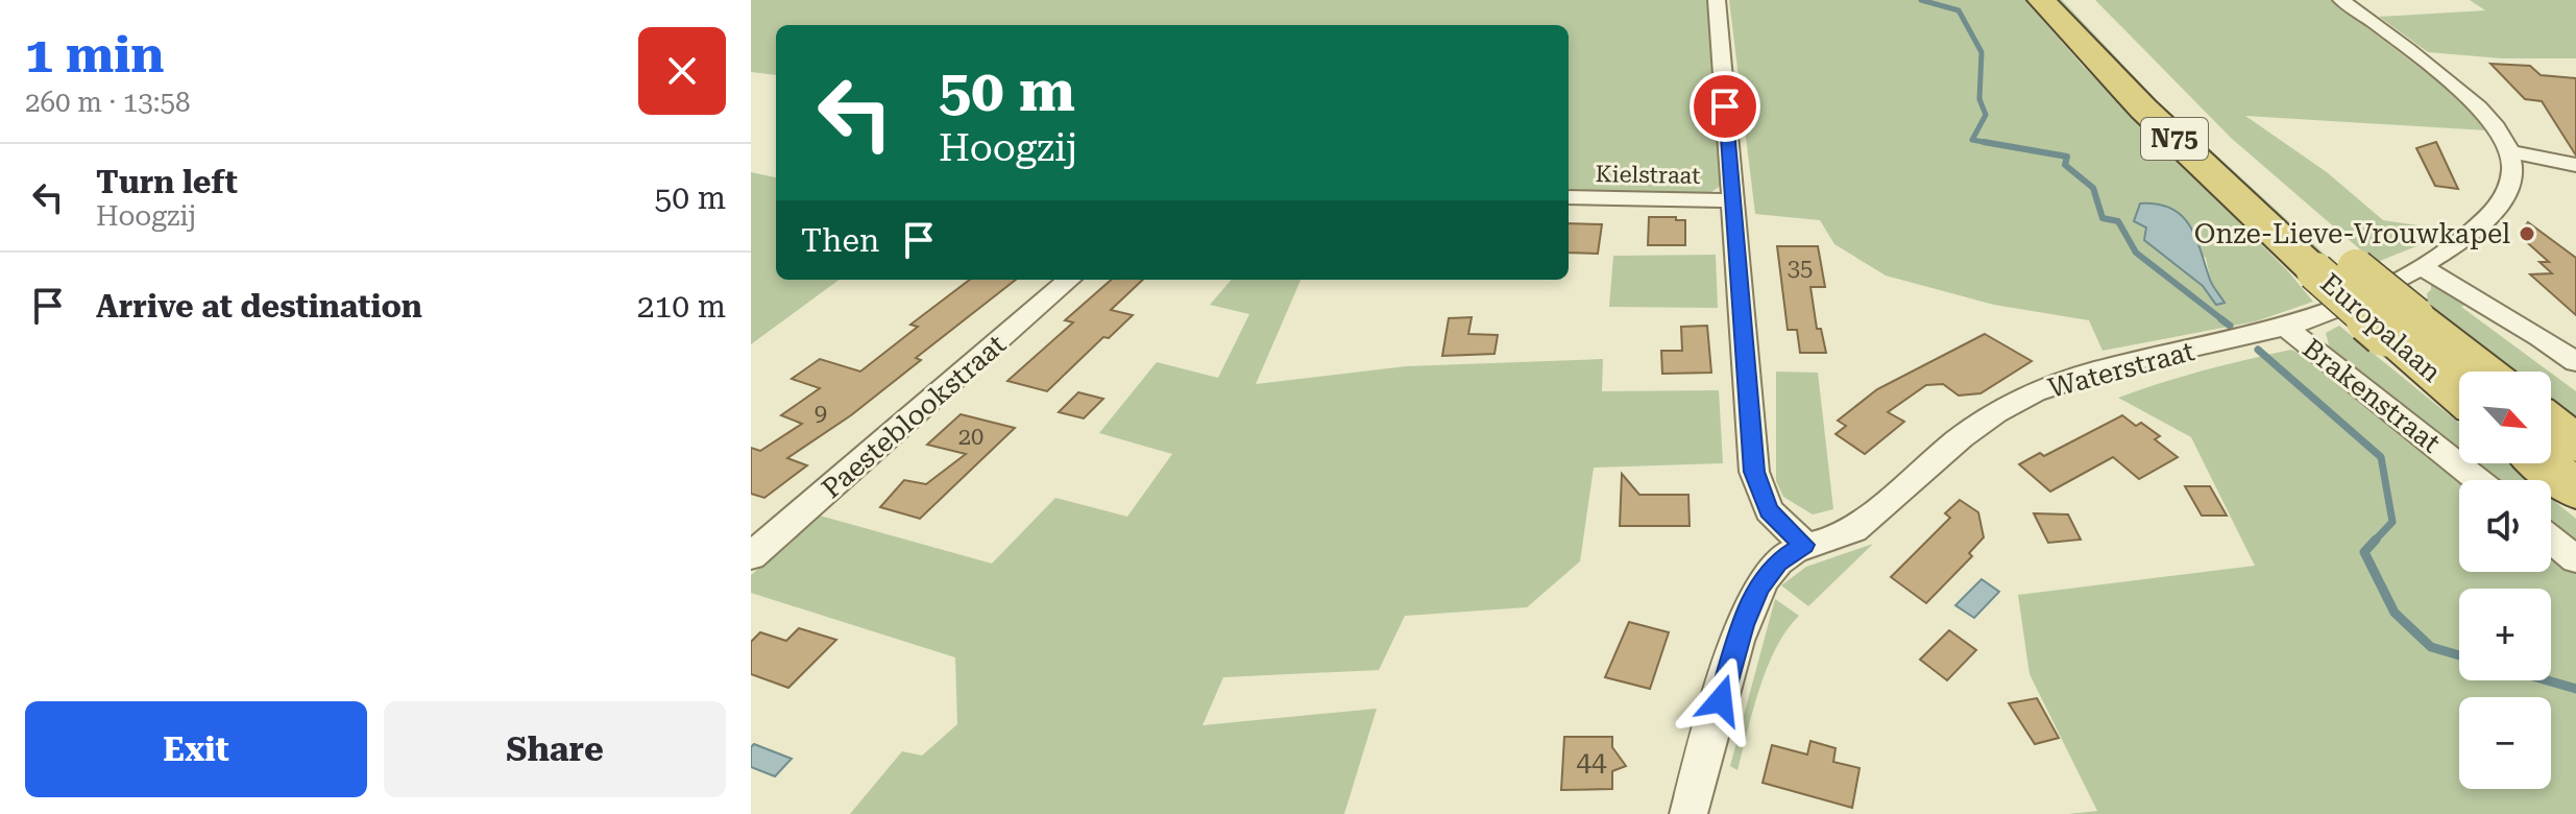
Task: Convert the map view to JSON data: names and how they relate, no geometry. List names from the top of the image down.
{
  "streets": {
    "highway": ["N75", "Europalaan"],
    "street": [
      "Kielstraat",
      "Waterstraat",
      "Brakenstraat",
      "Paesteblookstraat"
    ]
  },
  "crossings": [
    ["Waterstraat", "Brakenstraat"]
  ],
  "places": ["Onze-Lieve-Vrouwkapel"],
  "house_numbers": [
    "35",
    "9",
    "20",
    "44"
  ],
  "north": "bottom right",
  "page": {
    "heading": ["1 min", "260 m · 13:58"],
    "turn": ["50 m", "Hoogzij"],
    "list": [
      {
        "name": "Turn left",
        "note": "Hoogzij",
        "value": "50 m"
      },
      {
        "name": "Arrive at destination",
        "value": "210 m"
      }
    ],
    "then": "Then",
    "map_buttons": ["+", "−"],
    "buttons": ["Exit", "Share"]
  }
}
